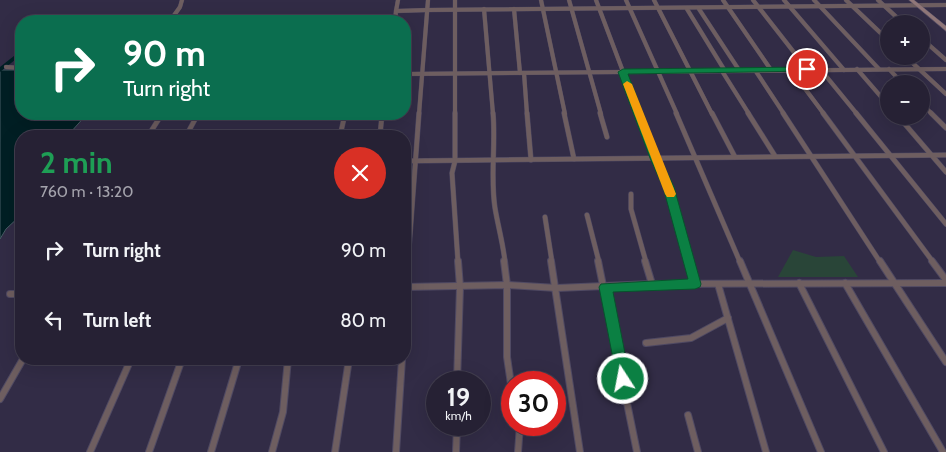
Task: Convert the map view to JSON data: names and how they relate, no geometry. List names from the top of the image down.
{
  "page": {
    "map_buttons": ["+", "−"],
    "turn": ["90 m", "Turn right"],
    "heading": ["2 min", "760 m · 13:20"],
    "list": [
      {
        "name": "Turn right",
        "value": "90 m"
      },
      {
        "name": "Turn left",
        "value": "80 m"
      }
    ],
    "speed": "19 km/h",
    "limit": "30"
  }
}
